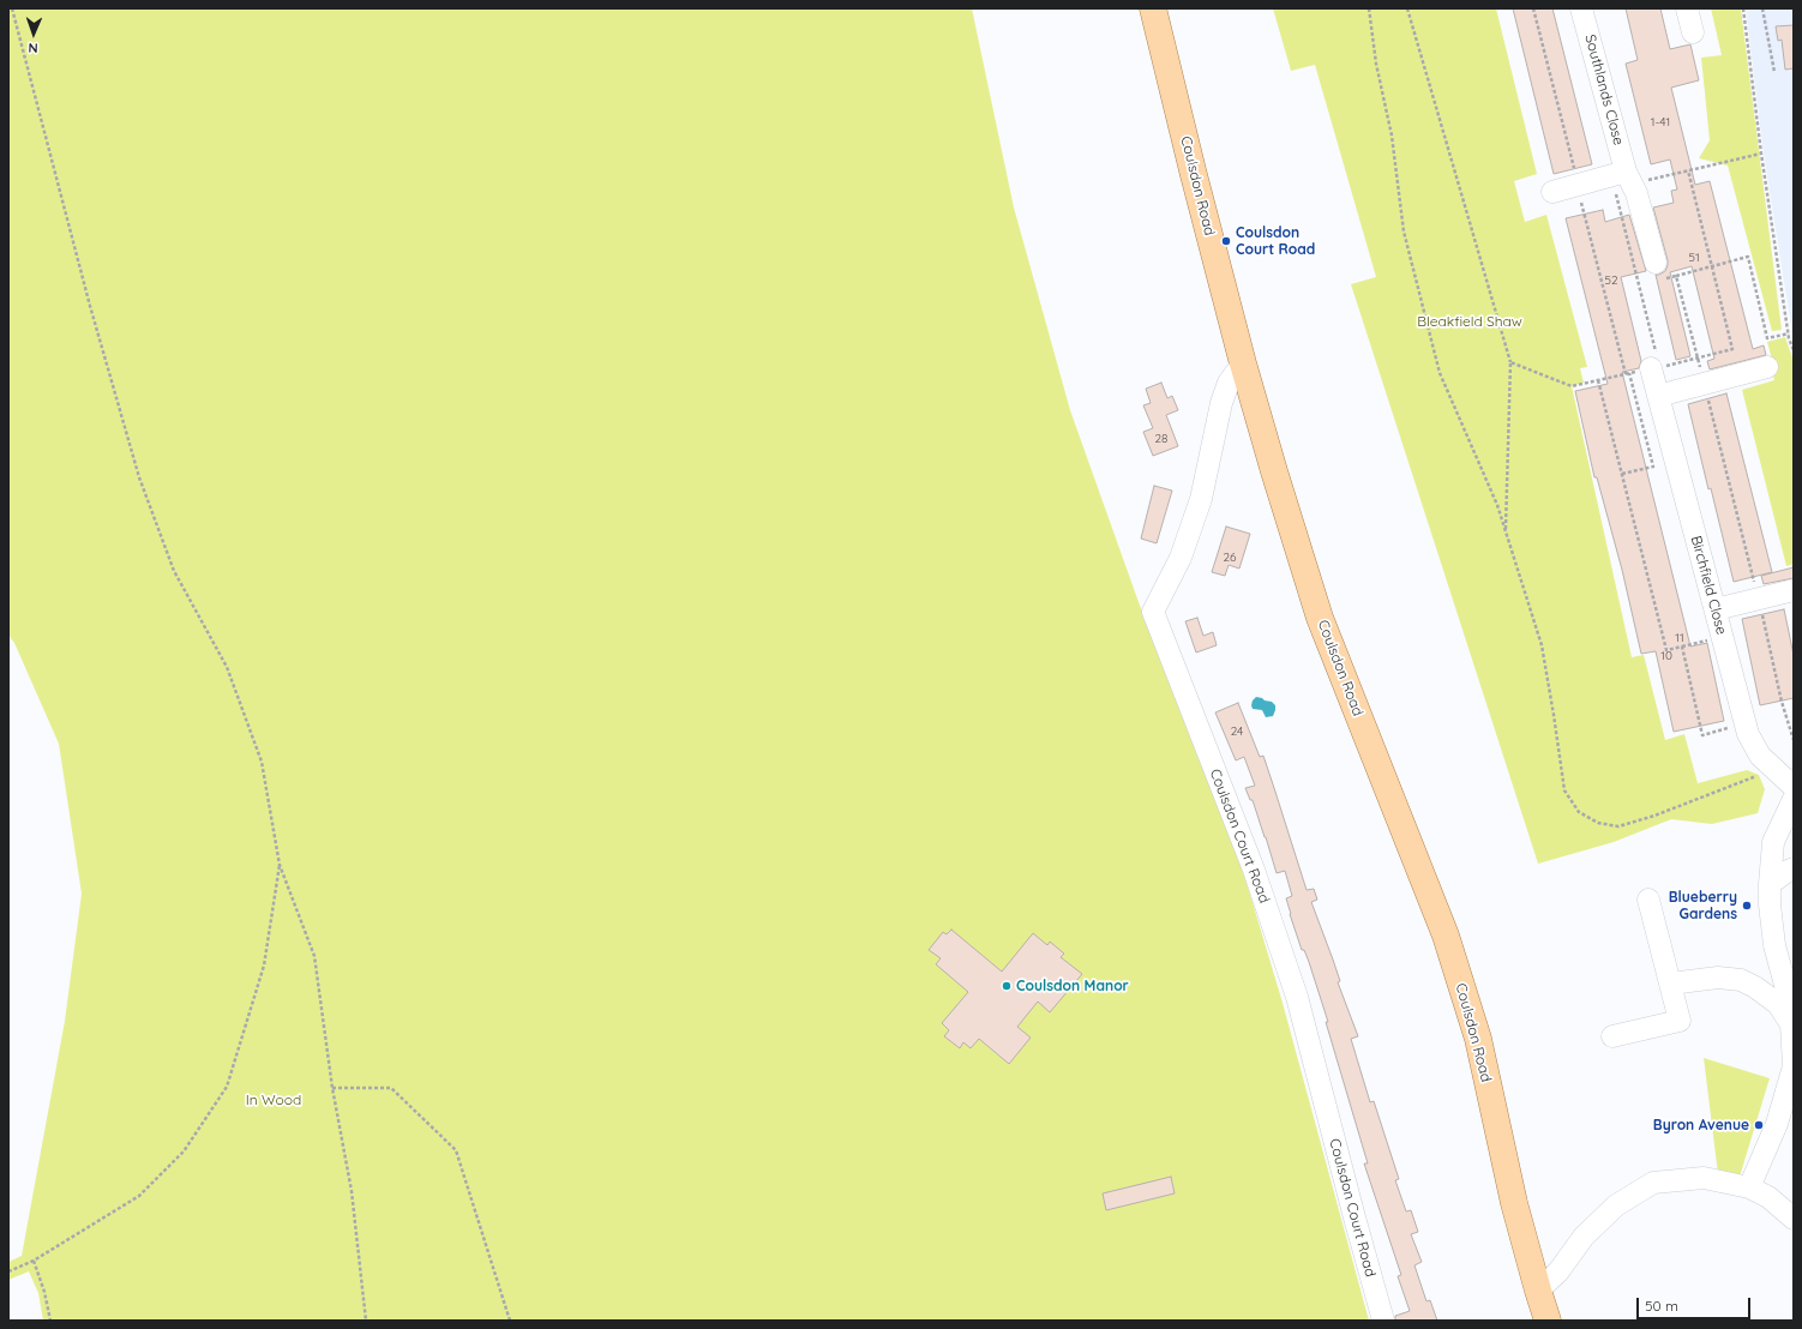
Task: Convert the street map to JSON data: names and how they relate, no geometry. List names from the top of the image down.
{
  "streets": {
    "main road": ["Coulsdon Road"],
    "street": ["Southlands Close", "Birchfield Close", "Coulsdon Court Road"]
  },
  "crossings": [
    ["Coulsdon Road", "Coulsdon Court Road"]
  ],
  "parks": ["Bleakfield Shaw", "In Wood"],
  "places": [
    "Coulsdon Court Road",
    "Blueberry Gardens",
    "Coulsdon Manor",
    "Byron Avenue"
  ],
  "house_numbers": [
    "1-41",
    "51",
    "52",
    "28",
    "26",
    "11",
    "10",
    "24"
  ],
  "scale_bar": "50 m",
  "north": "bottom"
}
